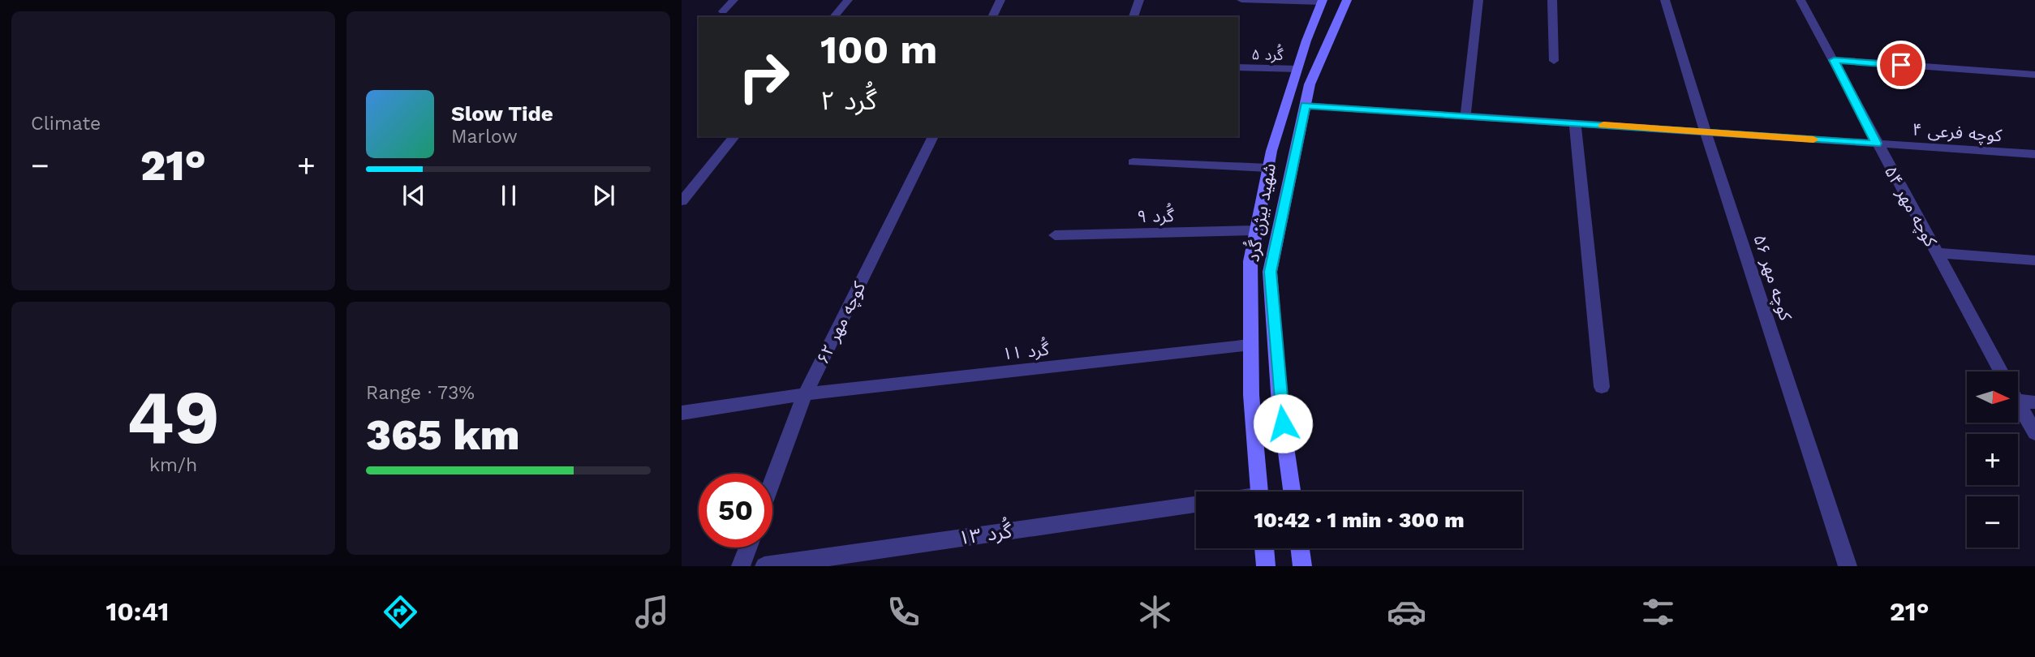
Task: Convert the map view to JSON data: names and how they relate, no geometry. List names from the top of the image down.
{
  "streets": {
    "main road": ["شهید بیژن گُرد"],
    "street": [
      "گُرد ۵",
      "کوچه فرعی ۴",
      "کوچه مهر ۵۴",
      "گُرد ۹",
      "کوچه مهر ۵۶",
      "کوچه مهر ۶۲",
      "گُرد ۱۱",
      "گُرد ۱۳"
    ]
  },
  "crossings": [
    ["گُرد ۵", "شهید بیژن گُرد"],
    ["کوچه فرعی ۴", "کوچه مهر ۵۴"],
    ["کوچه فرعی ۴", "شهید بیژن گُرد"],
    ["کوچه فرعی ۴", "کوچه مهر ۵۶"],
    ["شهید بیژن گُرد", "گُرد ۹"],
    ["شهید بیژن گُرد", "گُرد ۱۱"],
    ["کوچه مهر ۶۲", "گُرد ۱۱"]
  ],
  "north": "right",
  "page": {
    "tile": [
      "Climate",
      ["49", "km/h"],
      ["Range · 73%", "365 km"]
    ],
    "turn": ["100 m", "گُرد ۲"],
    "song": ["Slow Tide", "Marlow"],
    "heat": ["−", "21°", "+"],
    "map_buttons": ["+", "−"],
    "limit": "50",
    "trip": "10:42 · 1 min · 300 m",
    "tabs": ["10:41", "21°"]
  }
}
